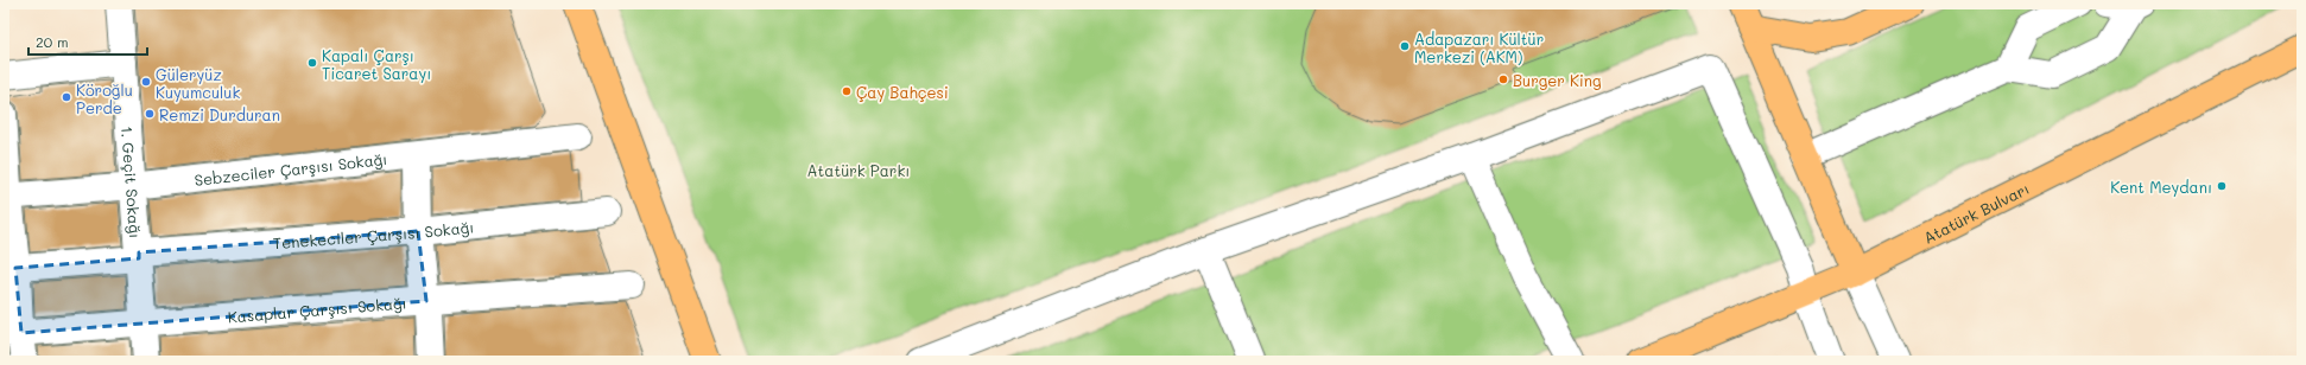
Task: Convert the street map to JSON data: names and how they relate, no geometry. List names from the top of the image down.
{
  "streets": {
    "main road": ["Atatürk Bulvarı"],
    "street": [
      "Sebzeciler Çarşısı Sokağı",
      "1. Geçit Sokağı",
      "Tenekeciler Çarşısı Sokağı",
      "Kasaplar Çarşısı Sokağı"
    ]
  },
  "crossings": [
    ["Sebzeciler Çarşısı Sokağı", "1. Geçit Sokağı"],
    ["1. Geçit Sokağı", "Tenekeciler Çarşısı Sokağı"],
    ["1. Geçit Sokağı", "Kasaplar Çarşısı Sokağı"]
  ],
  "parks": ["Atatürk Parkı"],
  "places": [
    "Adapazarı Kültür Merkezi (AKM)",
    "Kapalı Çarşı Ticaret Sarayı",
    "Burger King",
    "Güleryüz Kuyumculuk",
    "Çay Bahçesi",
    "Köroğlu Perde",
    "Remzi Durduran",
    "Kent Meydanı"
  ],
  "scale_bar": "20 m"
}
